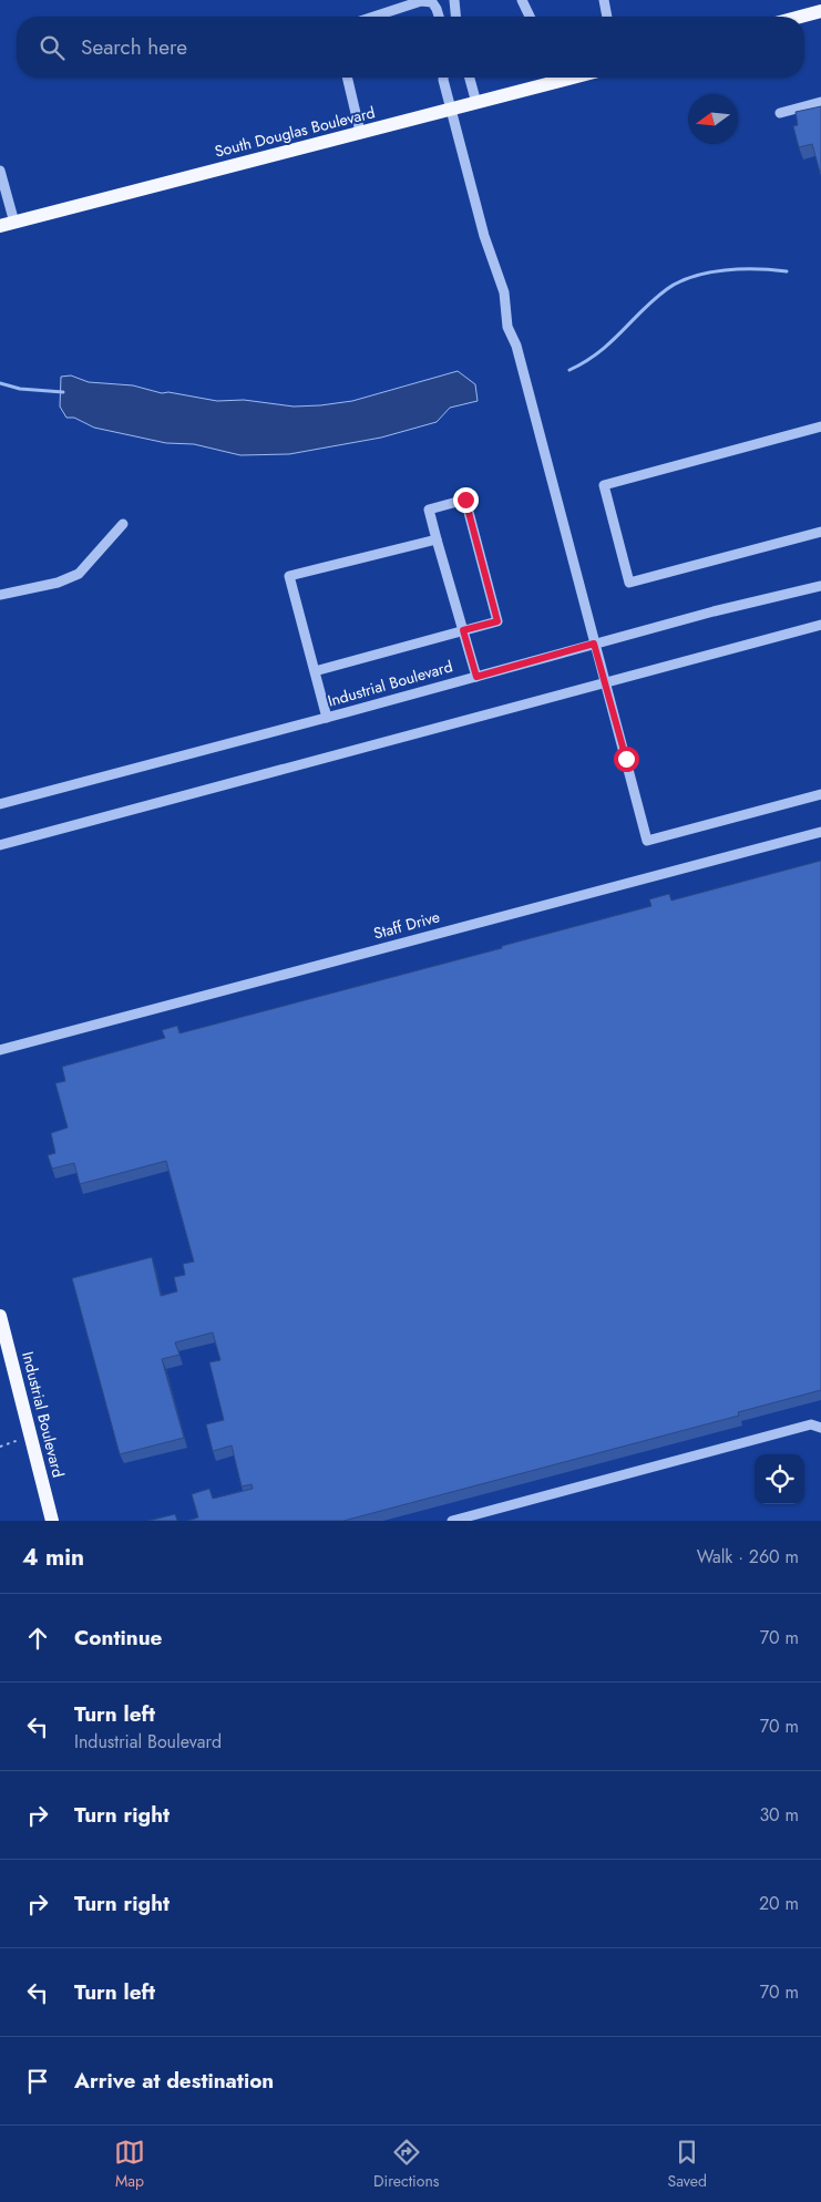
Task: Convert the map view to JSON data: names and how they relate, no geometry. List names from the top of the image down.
{
  "streets": {
    "main road": ["South Douglas Boulevard", "Industrial Boulevard"],
    "street": ["Staff Drive"]
  },
  "north": "left",
  "page": {
    "search": "Search here",
    "heading": ["4 min", "Walk · 260 m"],
    "list": [
      ["Continue", "70 m"],
      ["Turn left", "Industrial Boulevard", "70 m"],
      ["Turn right", "30 m"],
      ["Turn right", "20 m"],
      ["Turn left", "70 m"],
      "Arrive at destination"
    ],
    "nav": ["Map", "Directions", "Saved"]
  }
}
